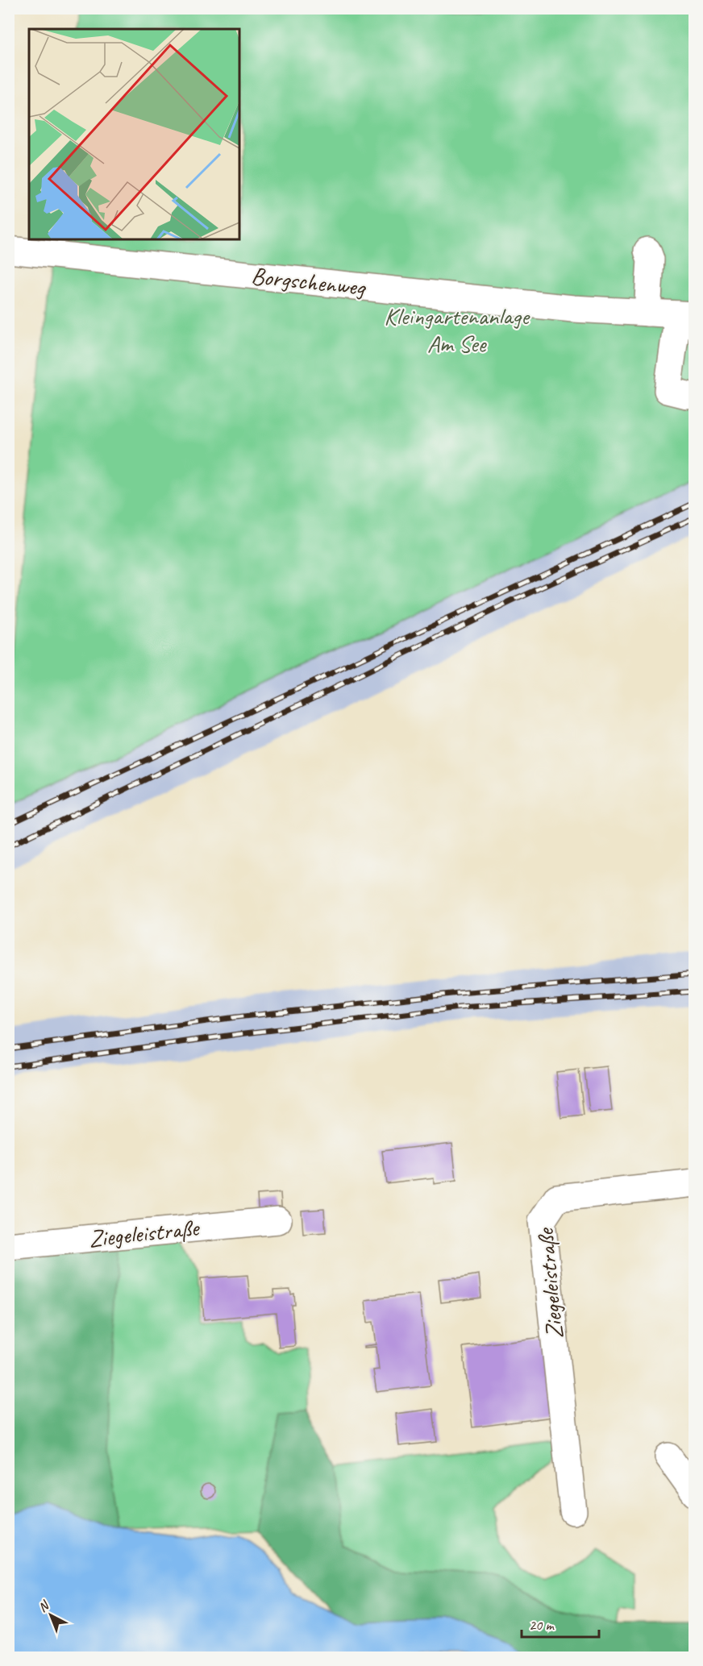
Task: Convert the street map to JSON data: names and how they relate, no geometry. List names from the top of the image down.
{
  "streets": {
    "street": ["Borgschenweg", "Ziegeleistraße"]
  },
  "parks": ["Kleingartenanlage Am See"],
  "scale_bar": "20 m",
  "north": "top left"
}
